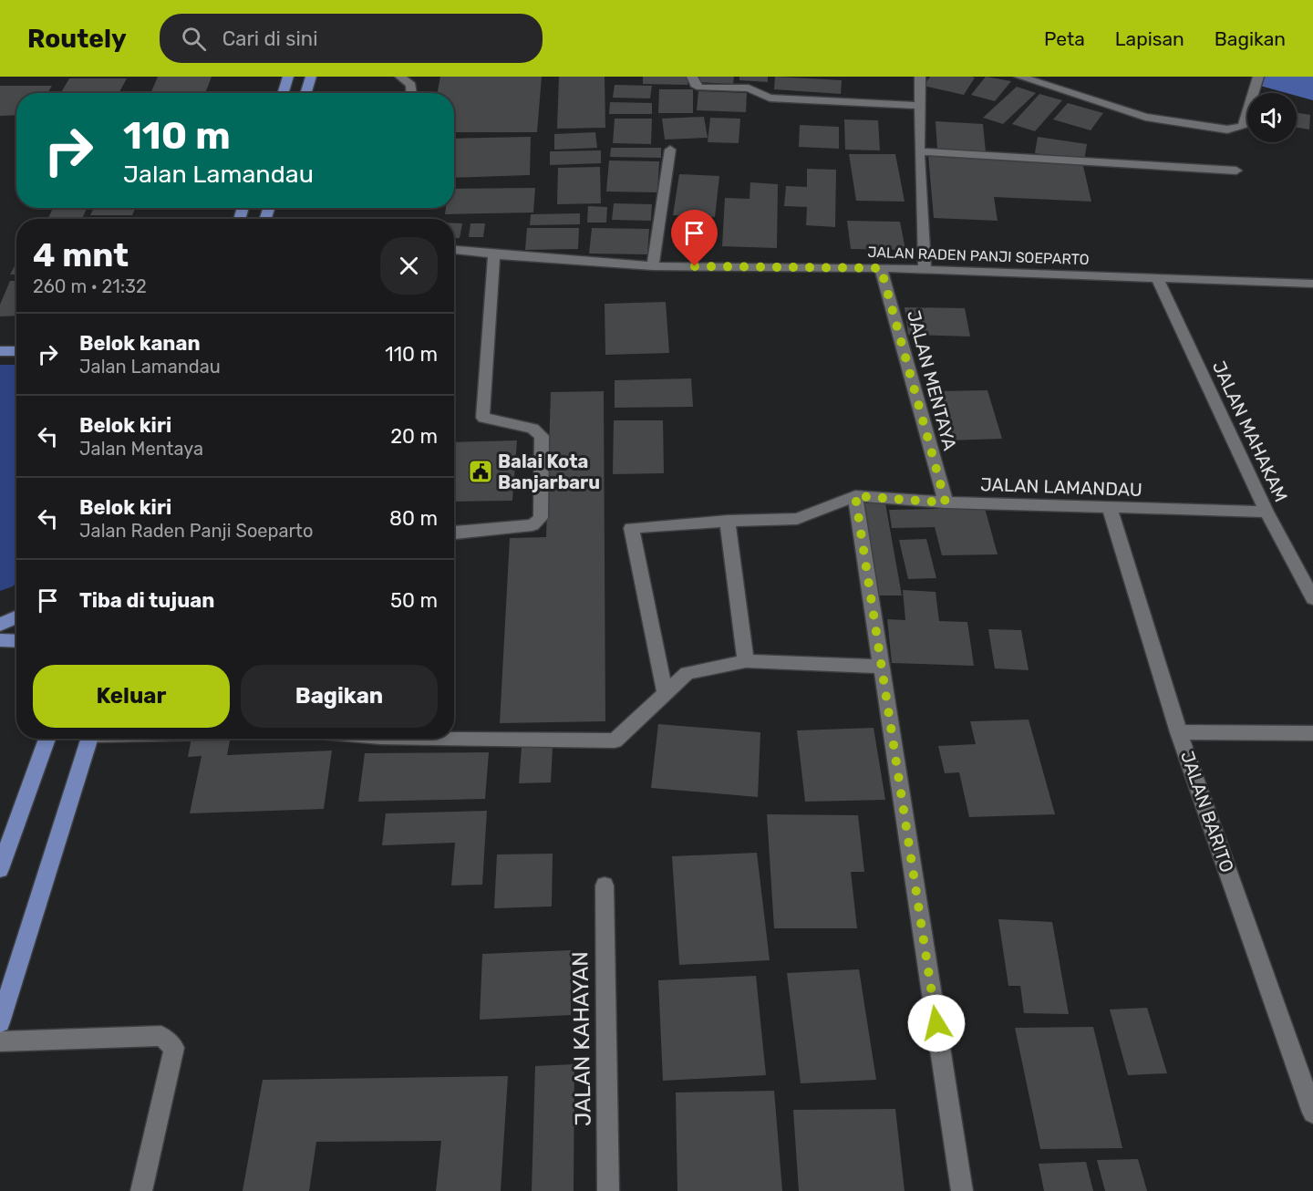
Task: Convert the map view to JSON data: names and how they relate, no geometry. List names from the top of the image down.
{
  "streets": {
    "street": [
      "JALAN RADEN PANJI SOEPARTO",
      "JALAN MENTAYA",
      "JALAN MAHAKAM",
      "JALAN LAMANDAU",
      "JALAN BARITO",
      "JALAN KAHAYAN"
    ]
  },
  "crossings": [
    ["JALAN RADEN PANJI SOEPARTO", "JALAN MENTAYA"],
    ["JALAN RADEN PANJI SOEPARTO", "JALAN MAHAKAM"],
    ["JALAN MENTAYA", "JALAN LAMANDAU"],
    ["JALAN MAHAKAM", "JALAN LAMANDAU"],
    ["JALAN LAMANDAU", "JALAN BARITO"]
  ],
  "places": {
    "public building": ["Balai Kota Banjarbaru"]
  },
  "page": {
    "header": "Routely",
    "search": "Cari di sini",
    "nav": ["Peta", "Lapisan", "Bagikan"],
    "turn": ["110 m", "Jalan Lamandau"],
    "heading": ["4 mnt", "260 m · 21:32"],
    "list": [
      {
        "name": "Belok kanan",
        "note": "Jalan Lamandau",
        "value": "110 m"
      },
      {
        "name": "Belok kiri",
        "note": "Jalan Mentaya",
        "value": "20 m"
      },
      {
        "name": "Belok kiri",
        "note": "Jalan Raden Panji Soeparto",
        "value": "80 m"
      },
      {
        "name": "Tiba di tujuan",
        "value": "50 m"
      }
    ],
    "buttons": ["Keluar", "Bagikan"]
  }
}
